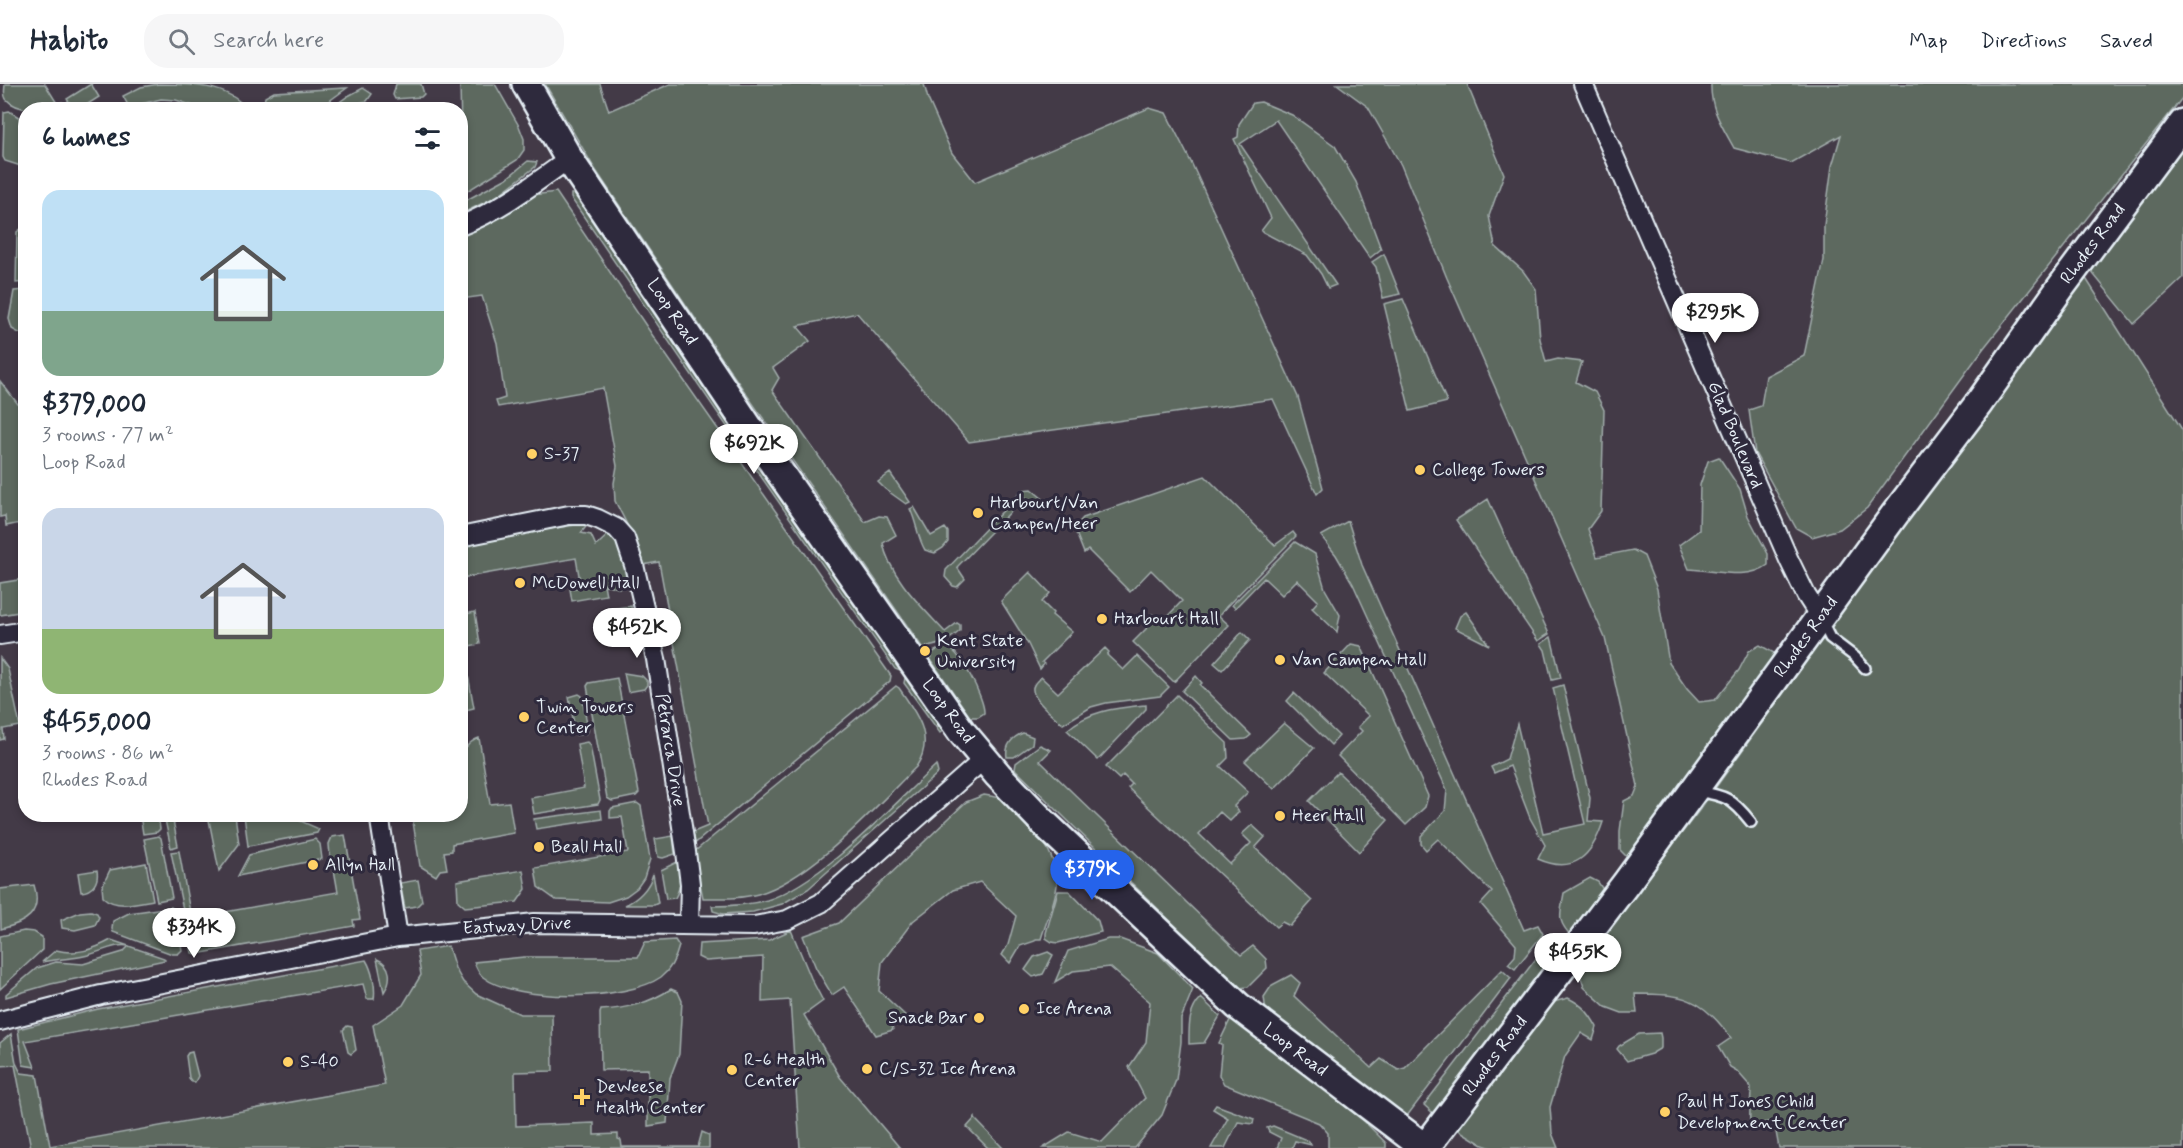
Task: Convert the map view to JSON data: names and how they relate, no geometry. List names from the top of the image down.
{
  "streets": {
    "street": [
      "Rhodes Road",
      "Loop Road",
      "Glad Boulevard",
      "Petrarca Drive",
      "Eastway Drive"
    ]
  },
  "crossings": [
    ["Rhodes Road", "Loop Road"],
    ["Rhodes Road", "Glad Boulevard"],
    ["Loop Road", "Eastway Drive"],
    ["Petrarca Drive", "Eastway Drive"]
  ],
  "places": {
    "other": [
      "S-37",
      "College Towers",
      "Harbourt/Van Campen/Heer",
      "McDowell Hall",
      "Harbourt Hall",
      "Kent State University",
      "Van Campen Hall",
      "Twin Towers Center",
      "Heer Hall",
      "Beall Hall",
      "Allyn Hall",
      "Ice Arena",
      "Snack Bar",
      "S-40",
      "C/S-32 Ice Arena",
      "R-6 Health Center",
      "Paul H Jones Child Development Center"
    ],
    "health": ["DeWeese Health Center"]
  },
  "page": {
    "header": "Habito",
    "search": "Search here",
    "nav": ["Map", "Directions", "Saved"],
    "heading": "6 homes",
    "list": [
      {
        "name": "$379,000",
        "note": "3 rooms · 77 m² · Loop Road"
      },
      {
        "name": "$455,000",
        "note": "3 rooms · 86 m² · Rhodes Road"
      }
    ],
    "price": [
      "$295K",
      "$692K",
      "$452K",
      "$379K",
      "$334K",
      "$455K"
    ]
  }
}
